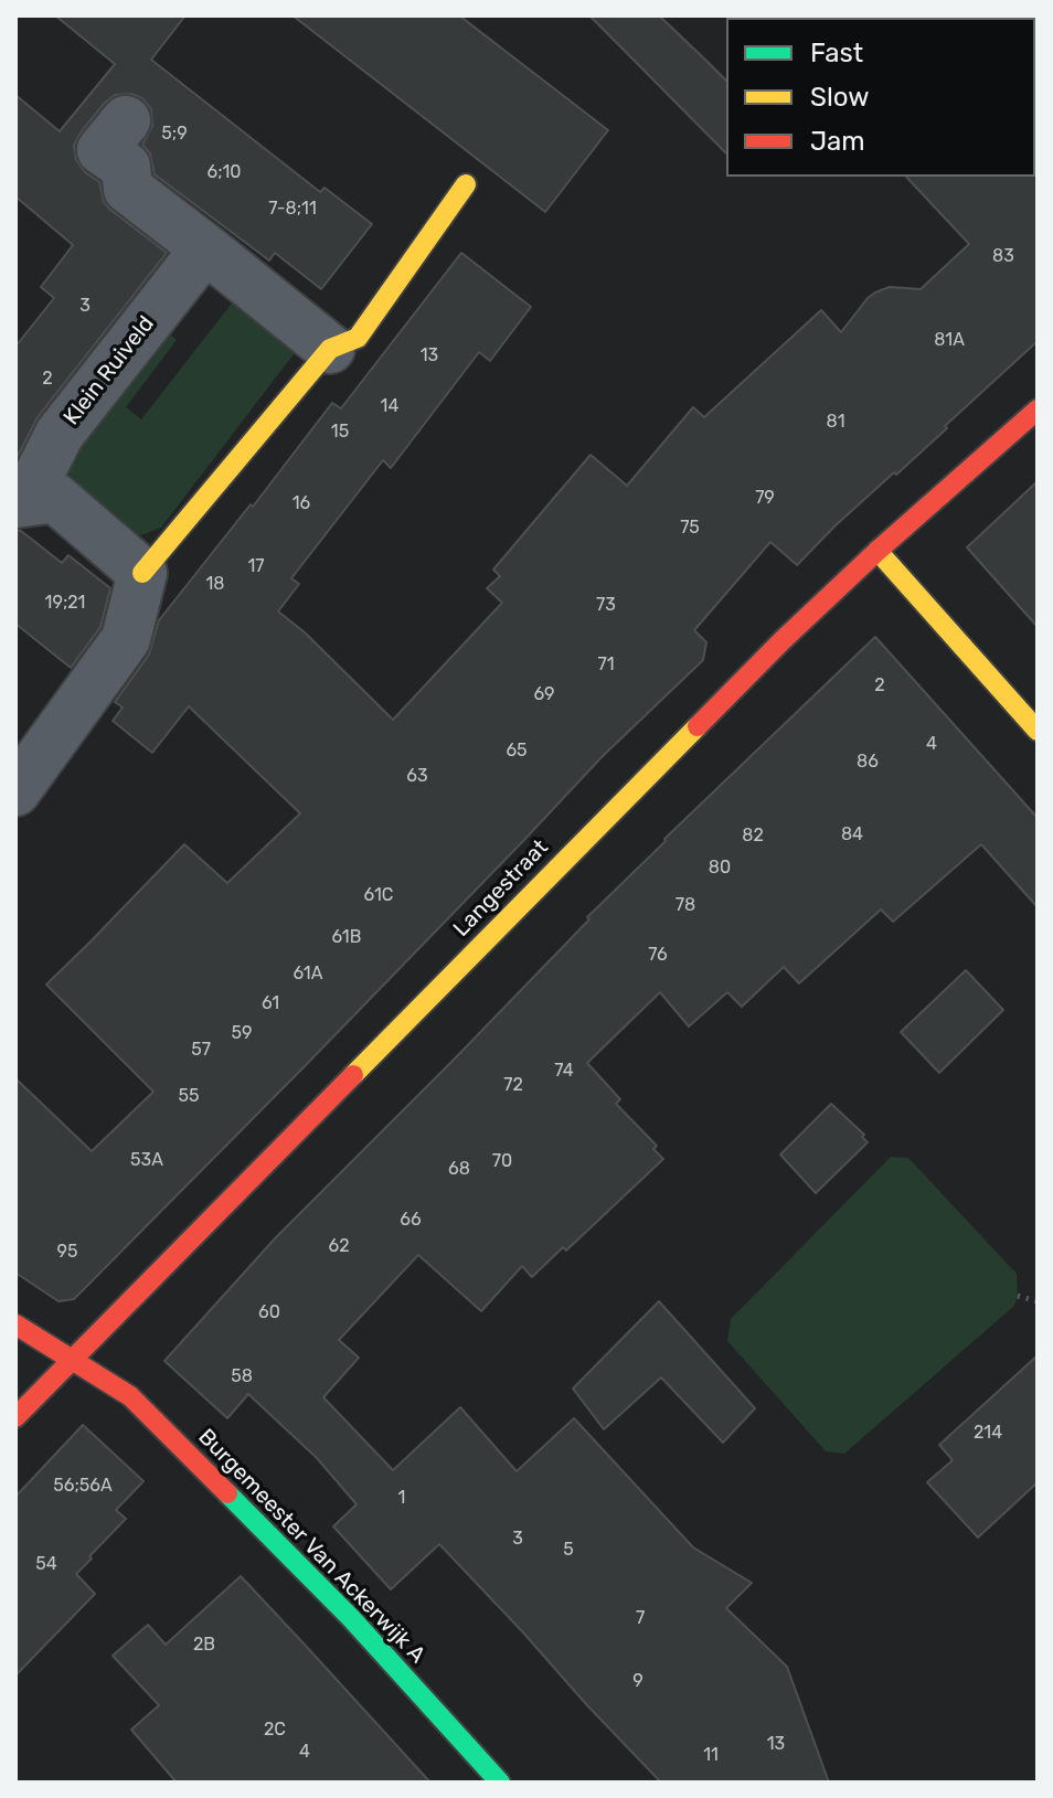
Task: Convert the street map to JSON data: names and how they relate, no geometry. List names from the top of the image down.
{
  "streets": {
    "street": ["Klein Ruiveld", "Langestraat", "Burgemeester Van Ackerwijk A"]
  },
  "crossings": [
    ["Langestraat", "Burgemeester Van Ackerwijk A"]
  ],
  "house_numbers": [
    "5;9",
    "6;10",
    "7-8;11",
    "83",
    "3",
    "81A",
    "13",
    "2",
    "14",
    "81",
    "15",
    "79",
    "16",
    "75",
    "17",
    "18",
    "19;21",
    "73",
    "71",
    "2",
    "69",
    "4",
    "65",
    "86",
    "63",
    "84",
    "82",
    "80",
    "61C",
    "78",
    "61B",
    "76",
    "61A",
    "61",
    "59",
    "57",
    "74",
    "72",
    "55",
    "53A",
    "70",
    "68",
    "66",
    "62",
    "95",
    "60",
    "58",
    "214",
    "56;56A",
    "1",
    "3",
    "5",
    "54",
    "7",
    "2B",
    "9",
    "2C",
    "13",
    "4",
    "11"
  ],
  "legend": ["Fast", "Slow", "Jam"]
}
